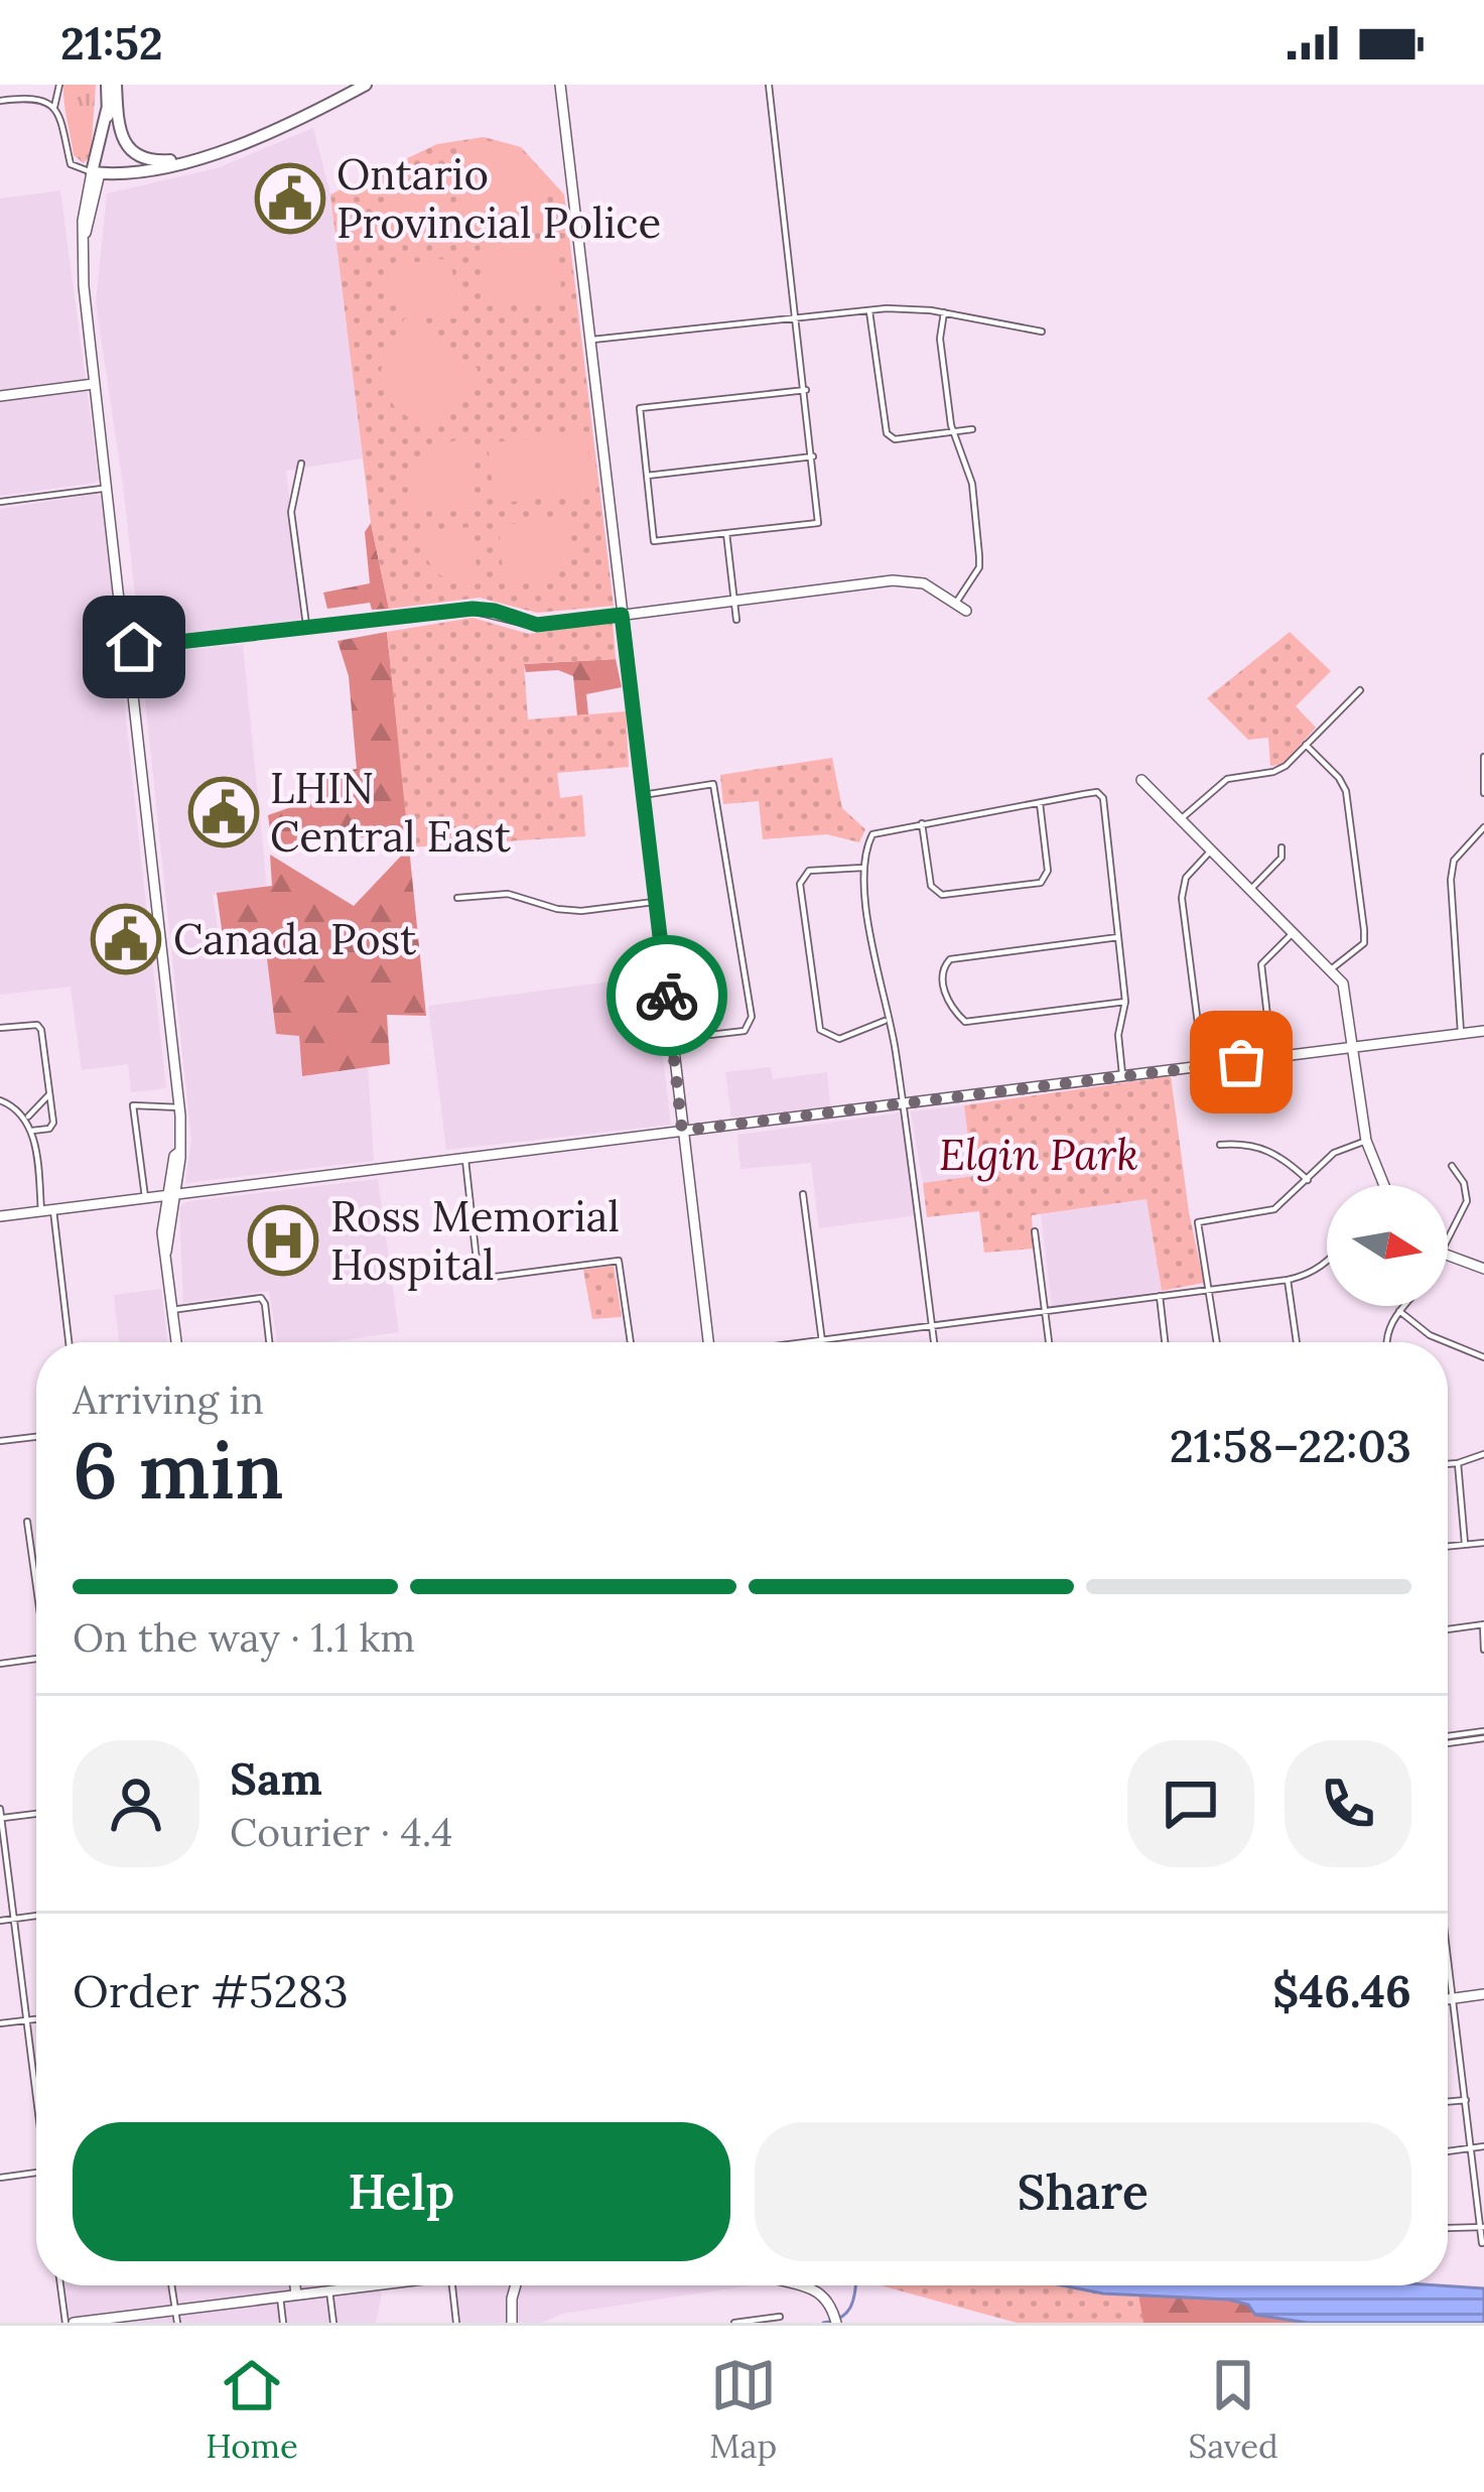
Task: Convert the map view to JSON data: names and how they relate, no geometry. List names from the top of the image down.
{
  "parks": ["Elgin Park"],
  "places": {
    "public building": ["Ontario Provincial Police", "LHIN Central East", "Canada Post"],
    "hospital": ["Ross Memorial Hospital"]
  },
  "north": "right",
  "page": {
    "status": "21:52",
    "heading": ["6 min", "Arriving in", "21:58–22:03"],
    "panel": [
      "Sam",
      "Courier · 4.4",
      "Order #5283",
      "$46.46"
    ],
    "bar": "On the way · 1.1 km",
    "buttons": ["Help", "Share"],
    "tabs": ["Home", "Map", "Saved"]
  }
}
